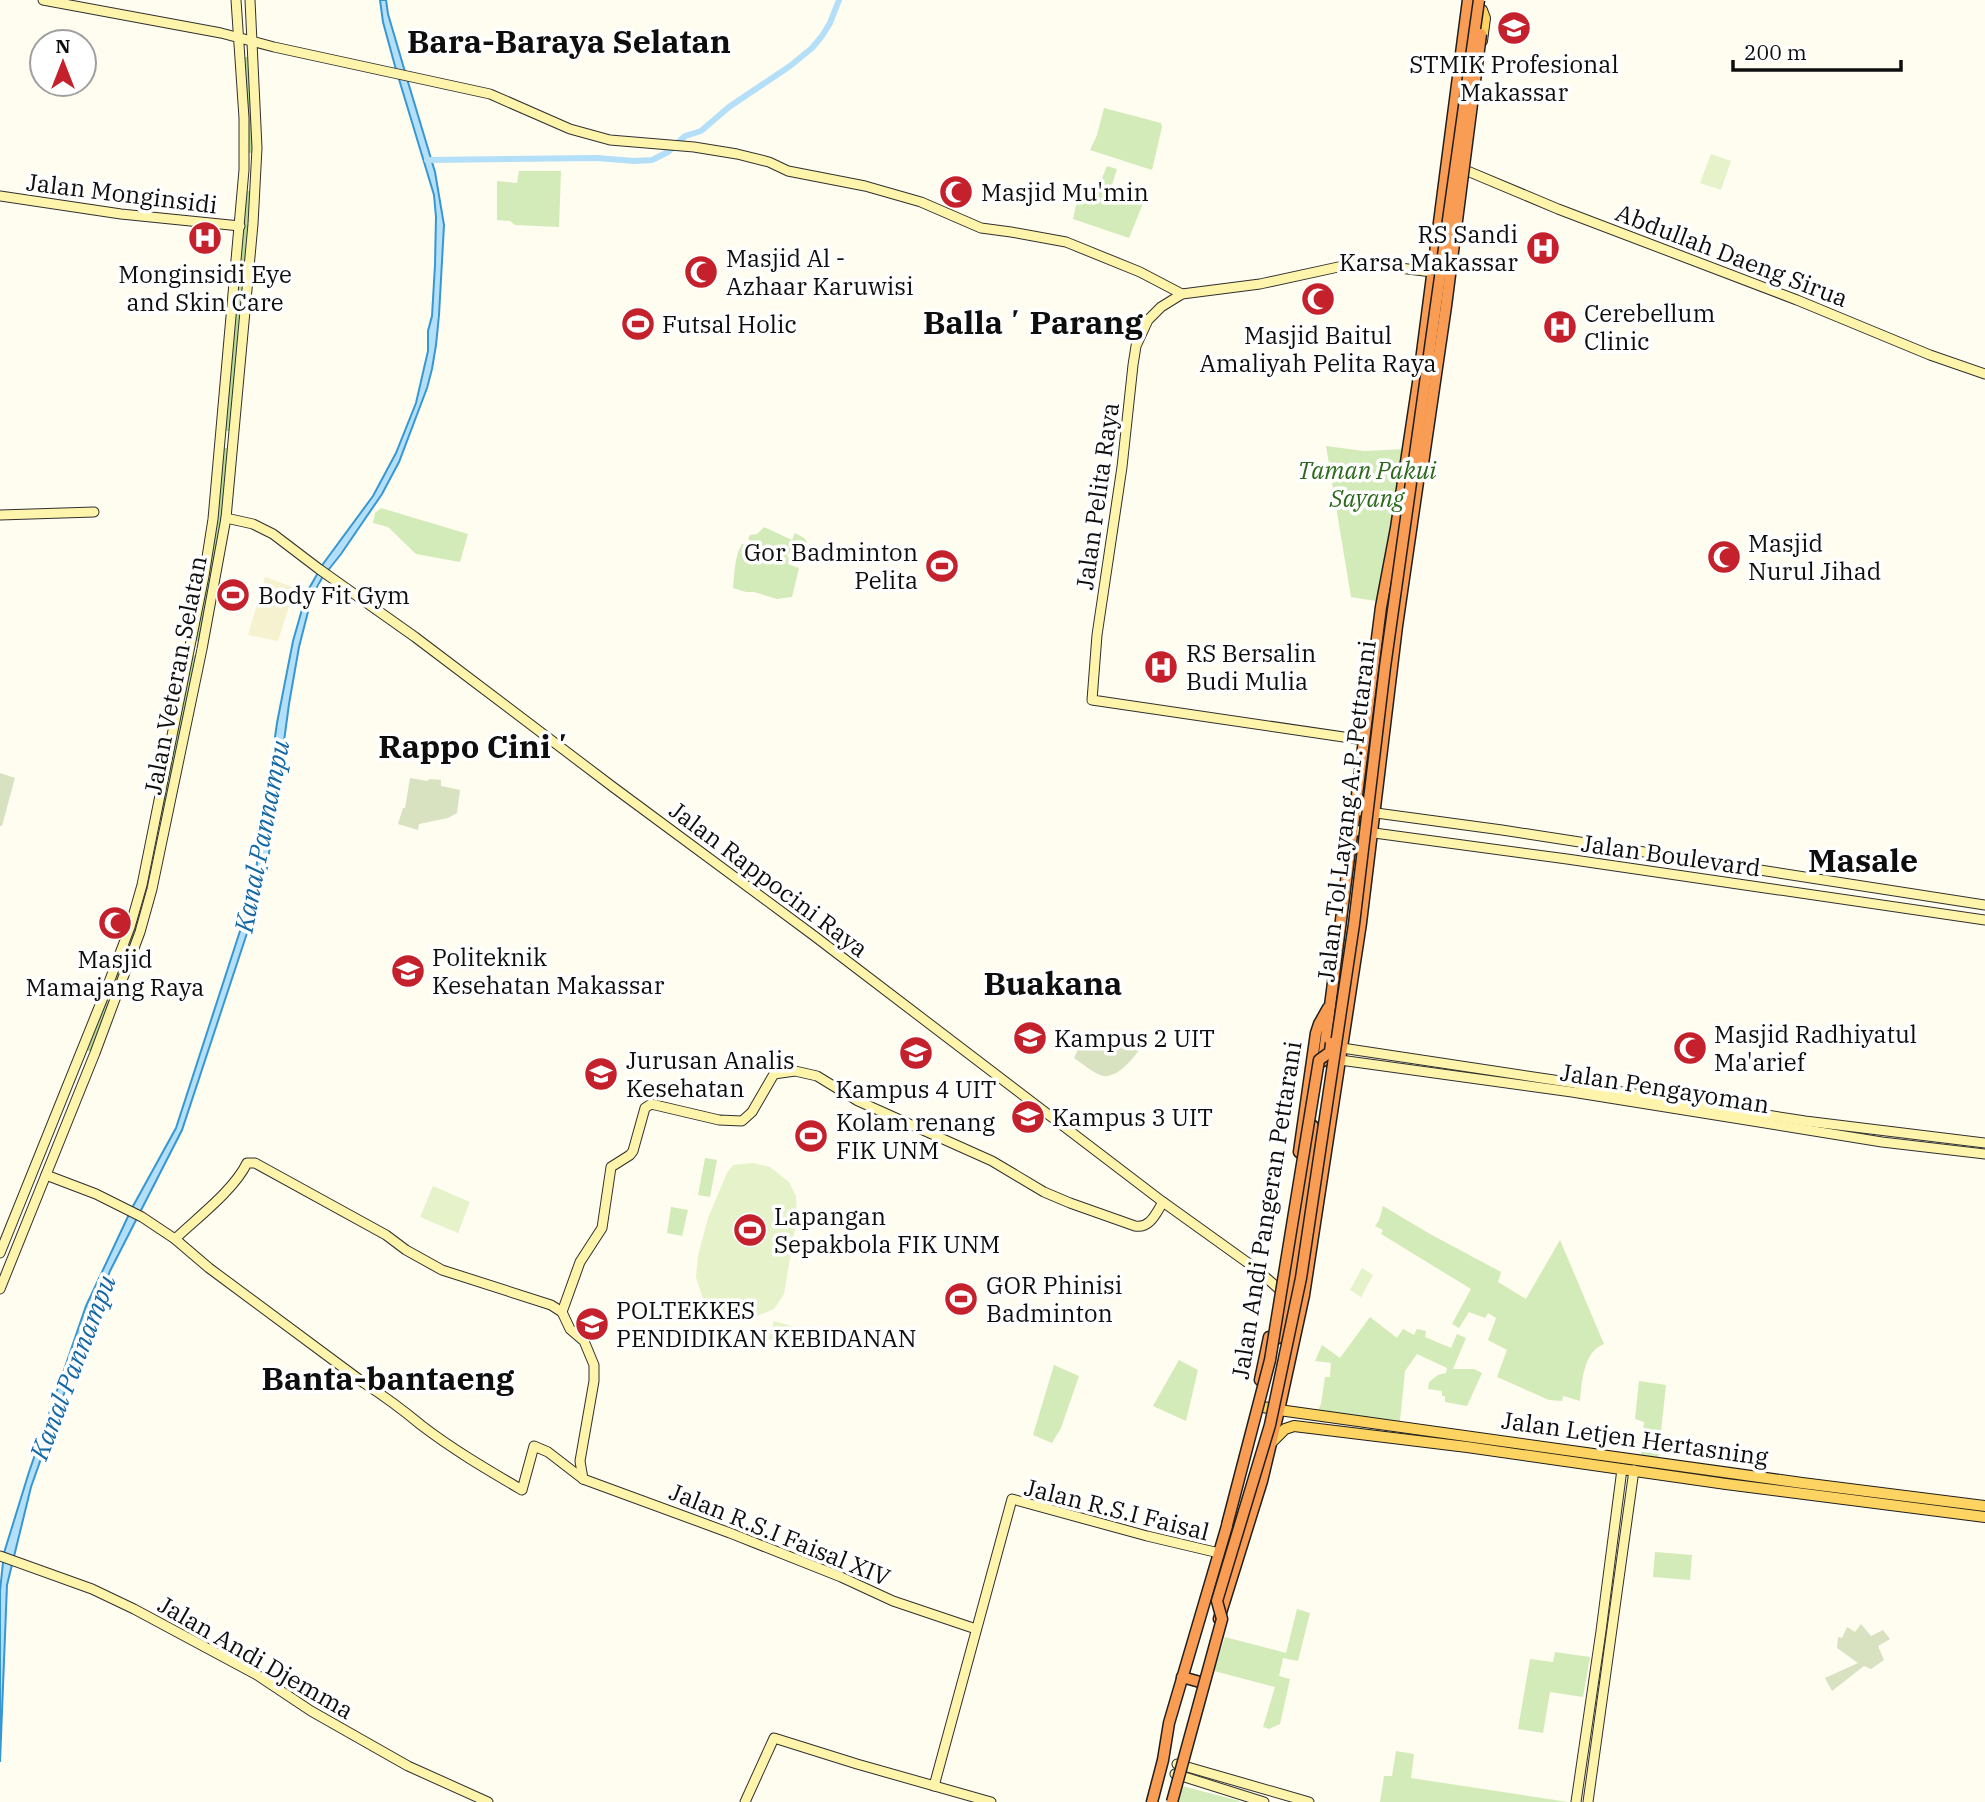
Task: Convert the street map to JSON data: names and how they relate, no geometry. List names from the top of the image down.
{
  "streets": {
    "highway": ["Jalan Tol Layang A.P. Pettarani", "Jalan Andi Pangeran Pettarani"],
    "main road": ["Jalan Letjen Hertasning"],
    "street": [
      "Jalan Monginsidi",
      "Abdullah Daeng Sirua",
      "Jalan Pelita Raya",
      "Jalan Veteran Selatan",
      "Jalan Boulevard",
      "Jalan Rappocini Raya",
      "Jalan Pengayoman",
      "Jalan R.S.I Faisal",
      "Jalan R.S.I Faisal XIV",
      "Jalan Andi Djemma"
    ]
  },
  "crossings": [
    ["Jalan Monginsidi", "Jalan Veteran Selatan"],
    ["Jalan Pelita Raya", "Jalan Andi Pangeran Pettarani"],
    ["Jalan Veteran Selatan", "Jalan Rappocini Raya"],
    ["Jalan Tol Layang A.P. Pettarani", "Jalan Andi Pangeran Pettarani"],
    ["Jalan Boulevard", "Jalan Andi Pangeran Pettarani"],
    ["Jalan Rappocini Raya", "Jalan Andi Pangeran Pettarani"],
    ["Jalan Andi Pangeran Pettarani", "Jalan Letjen Hertasning"],
    ["Jalan Andi Pangeran Pettarani", "Jalan R.S.I Faisal"],
    ["Jalan R.S.I Faisal", "Jalan R.S.I Faisal XIV"]
  ],
  "districts": [
    "Bara-Baraya Selatan",
    "Ballaʼ Parang",
    "Rappo Ciniʼ",
    "Masale",
    "Buakana",
    "Banta-bantaeng"
  ],
  "water": ["Kanal Pannampu"],
  "parks": ["Taman Pakui Sayang"],
  "places": {
    "school or university": [
      "STMIK Profesional Makassar",
      "Politeknik Kesehatan Makassar",
      "Kampus 2 UIT",
      "Kampus 4 UIT",
      "Jurusan Analis Kesehatan",
      "Kampus 3 UIT",
      "POLTEKKES PENDIDIKAN KEBIDANAN"
    ],
    "mosque": [
      "Masjid Mu'min",
      "Masjid Al - Azhaar Karuwisi",
      "Masjid Baitul Amaliyah Pelita Raya",
      "Masjid Nurul Jihad",
      "Masjid Mamajang Raya",
      "Masjid Radhiyatul Ma'arief"
    ],
    "hospital": [
      "Monginsidi Eye and Skin Care",
      "RS Sandi Karsa Makassar",
      "Cerebellum Clinic",
      "RS Bersalin Budi Mulia"
    ],
    "sports": [
      "Futsal Holic",
      "Gor Badminton Pelita",
      "Body Fit Gym",
      "Kolam renang FIK UNM",
      "Lapangan Sepakbola FIK UNM",
      "GOR Phinisi Badminton"
    ]
  },
  "scale_bar": "200 m",
  "north": "top"
}
